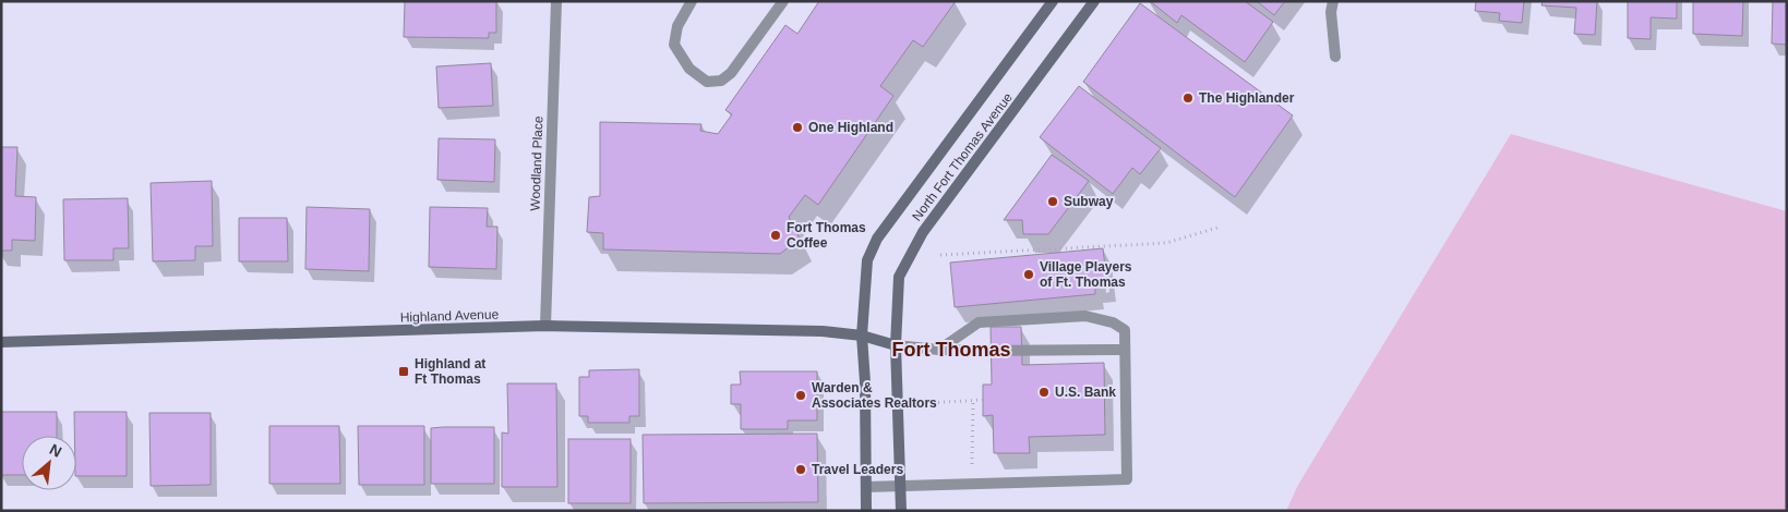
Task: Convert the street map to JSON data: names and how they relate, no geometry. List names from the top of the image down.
{
  "streets": {
    "main road": ["North Fort Thomas Avenue", "Highland Avenue"],
    "street": ["Woodland Place"]
  },
  "crossings": [
    ["North Fort Thomas Avenue", "Highland Avenue"],
    ["Woodland Place", "Highland Avenue"]
  ],
  "districts": ["Fort Thomas"],
  "places": {
    "other": [
      "The Highlander",
      "One Highland",
      "Subway",
      "Fort Thomas Coffee",
      "Village Players of Ft. Thomas",
      "U.S. Bank",
      "Warden & Associates Realtors",
      "Travel Leaders"
    ],
    "transit": ["Highland at Ft Thomas"]
  },
  "north": "top right"
}
